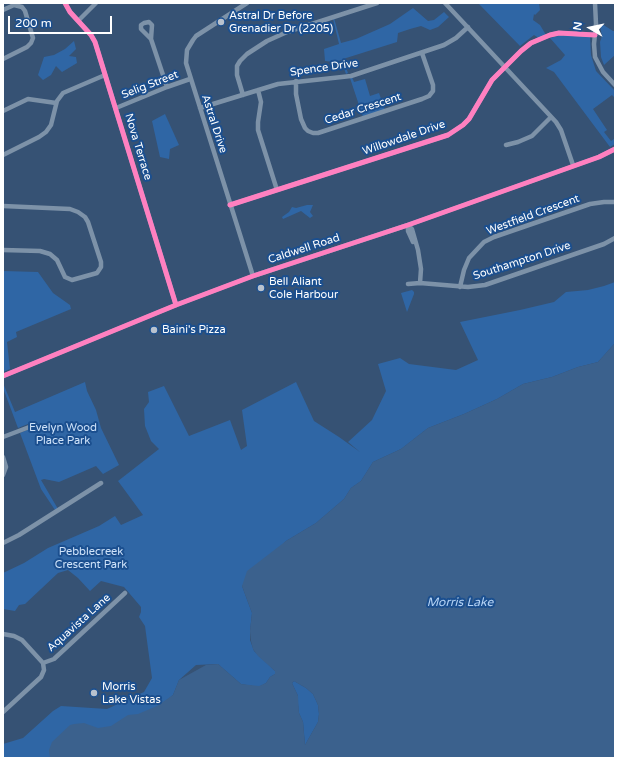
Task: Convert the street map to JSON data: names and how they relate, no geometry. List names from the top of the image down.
{
  "streets": {
    "street": [
      "Spence Drive",
      "Selig Street",
      "Cedar Crescent",
      "Astral Drive",
      "Willowdale Drive",
      "Nova Terrace",
      "Westfield Crescent",
      "Caldwell Road",
      "Southampton Drive",
      "Aquavista Lane"
    ]
  },
  "crossings": [
    ["Spence Drive", "Cedar Crescent"],
    ["Spence Drive", "Astral Drive"],
    ["Selig Street", "Astral Drive"],
    ["Selig Street", "Nova Terrace"],
    ["Astral Drive", "Willowdale Drive"],
    ["Astral Drive", "Caldwell Road"],
    ["Nova Terrace", "Caldwell Road"],
    ["Westfield Crescent", "Southampton Drive"]
  ],
  "water": ["Morris Lake"],
  "parks": ["Evelyn Wood Place Park", "Pebblecreek Crescent Park"],
  "places": [
    "Astral Dr Before Grenadier Dr (2205)",
    "Bell Aliant Cole Harbour",
    "Baini's Pizza",
    "Morris Lake Vistas"
  ],
  "scale_bar": "200 m",
  "north": "left"
}
